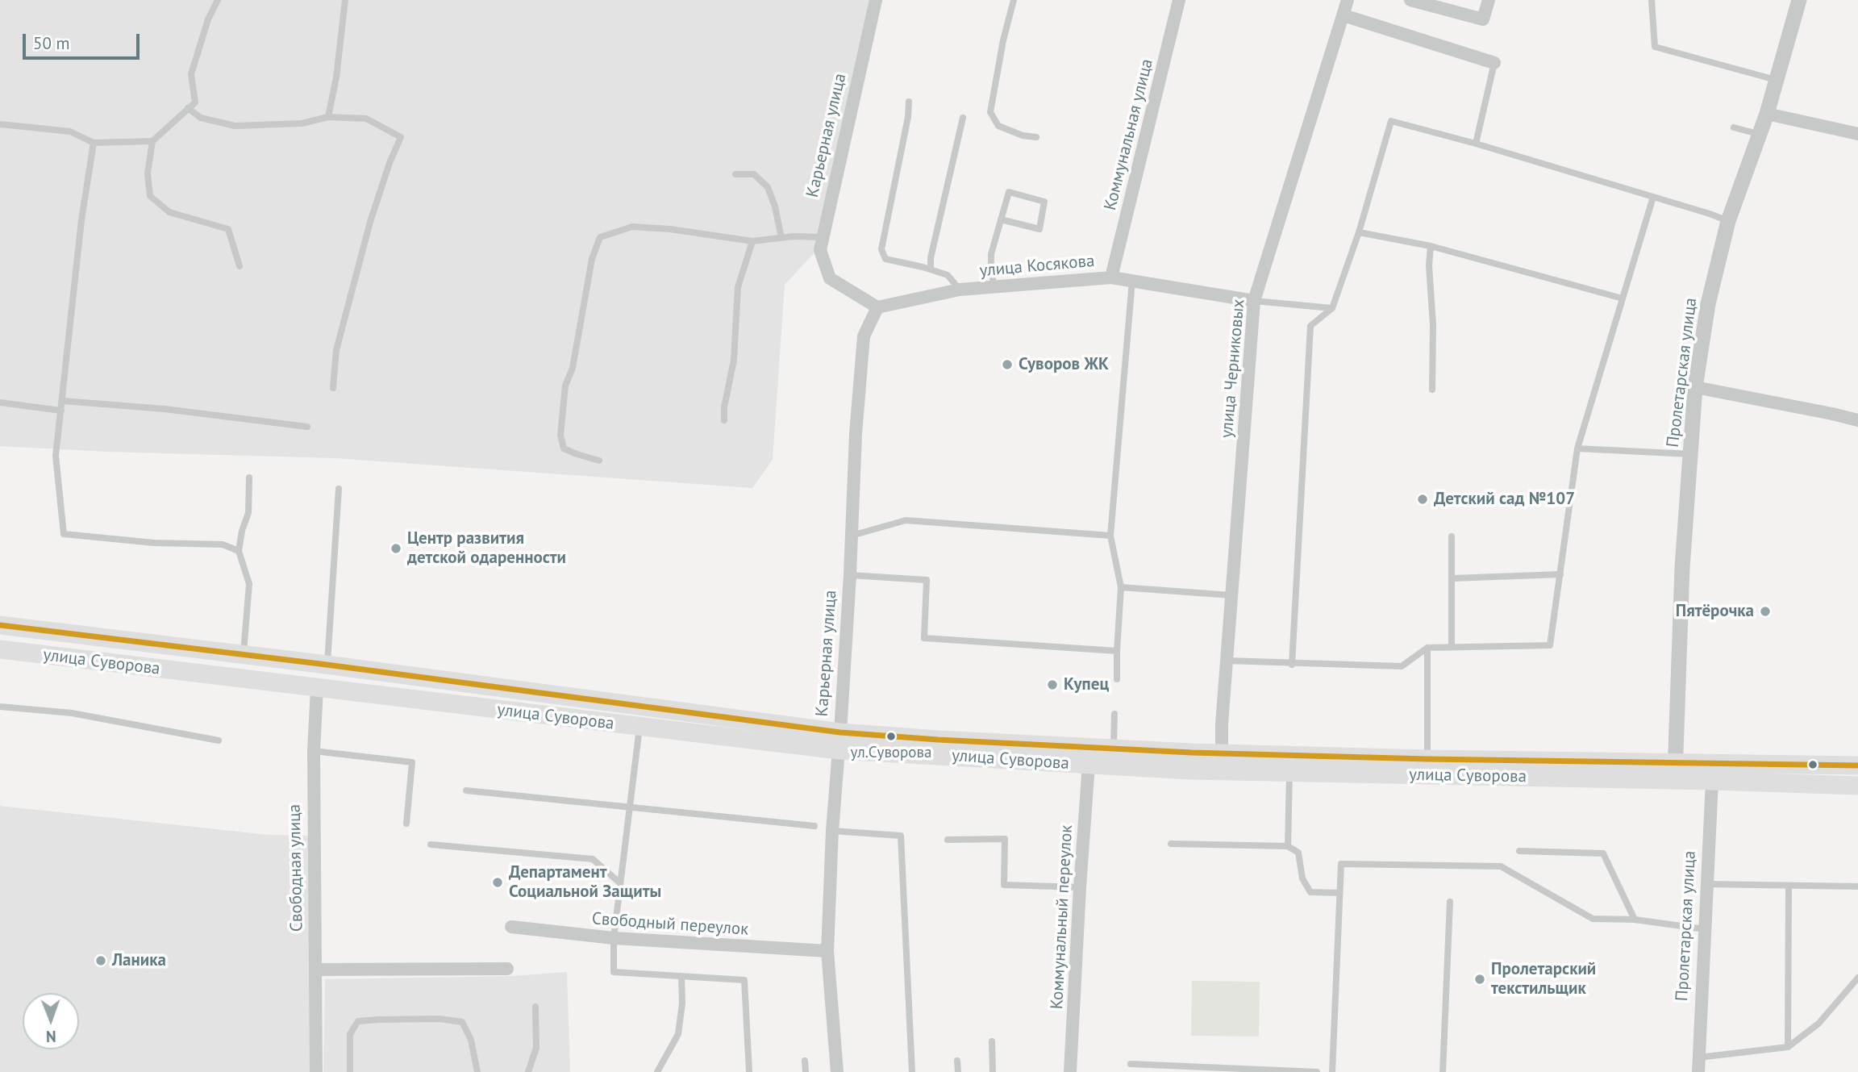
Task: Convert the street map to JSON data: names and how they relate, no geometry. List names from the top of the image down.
{
  "streets": {
    "main road": ["улица Суворова"],
    "street": [
      "Коммунальная улица",
      "Карьерная улица",
      "улица Косякова",
      "улица Черниковых",
      "Пролетарская улица",
      "Свободная улица",
      "Коммунальный переулок",
      "Свободный переулок"
    ]
  },
  "crossings": [
    ["Коммунальная улица", "улица Косякова"],
    ["Карьерная улица", "улица Косякова"],
    ["Карьерная улица", "улица Суворова"],
    ["Карьерная улица", "Свободный переулок"],
    ["улица Косякова", "улица Черниковых"],
    ["улица Черниковых", "улица Суворова"],
    ["Пролетарская улица", "улица Суворова"],
    ["улица Суворова", "Свободная улица"],
    ["улица Суворова", "Коммунальный переулок"]
  ],
  "places": [
    "Суворов ЖК",
    "Детский сад №107",
    "Центр развития детской одаренности",
    "Пятёрочка",
    "Купец",
    "ул.Суворова",
    "Департамент Социальной Защиты",
    "Ланика",
    "Пролетарский текстильщик"
  ],
  "scale_bar": "50 m",
  "north": "bottom"
}
